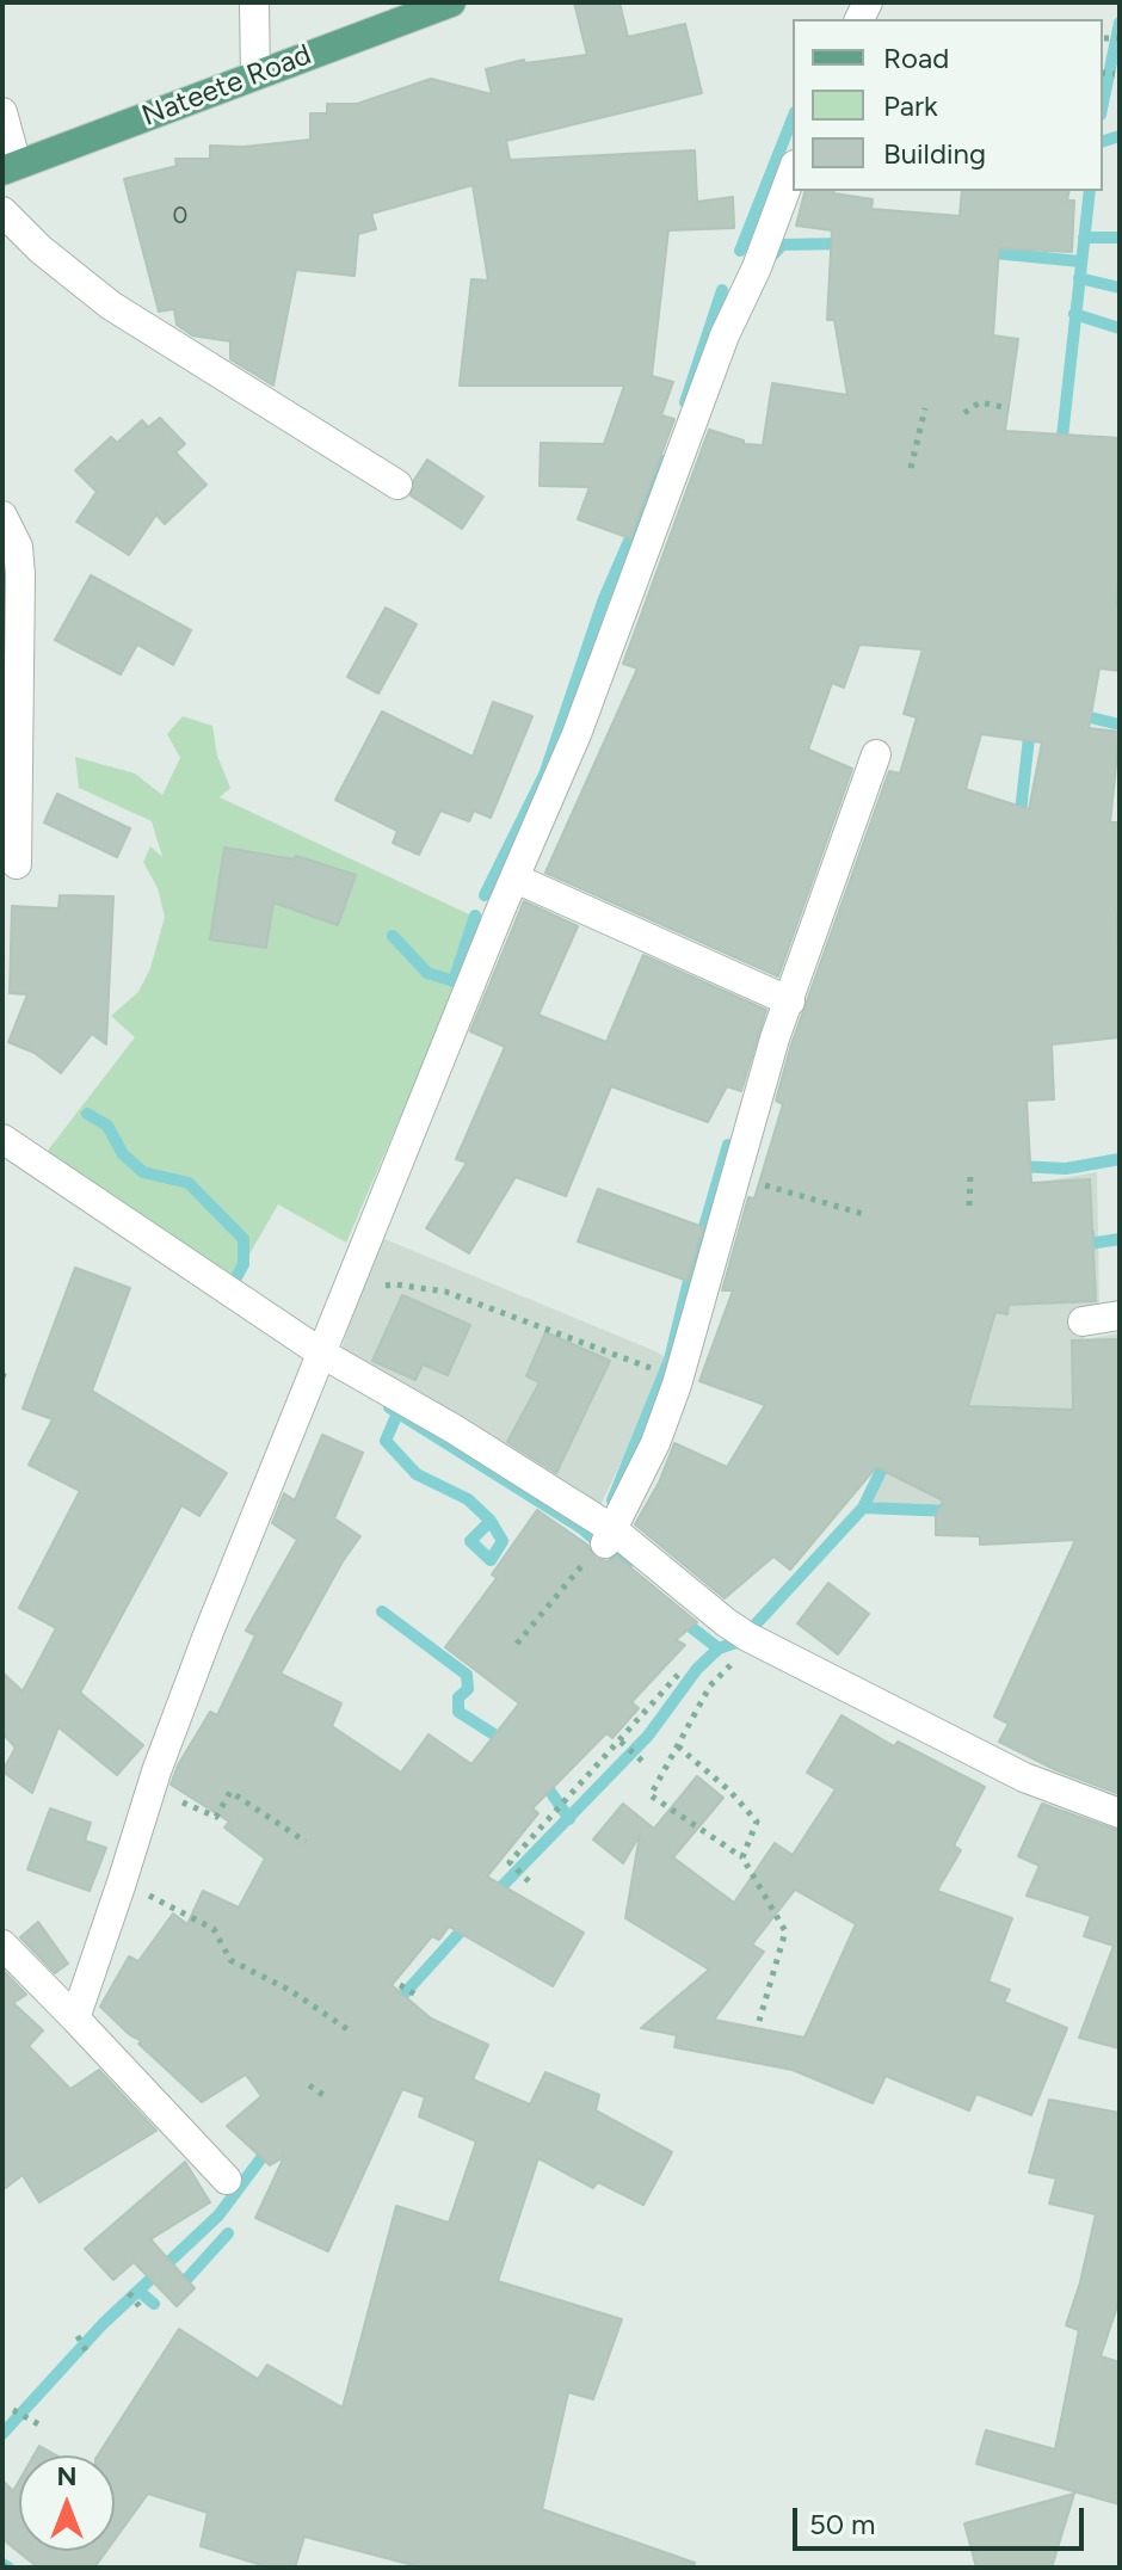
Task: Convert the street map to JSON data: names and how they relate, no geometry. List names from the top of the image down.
{
  "streets": {
    "main road": ["Nateete Road"]
  },
  "house_numbers": ["0"],
  "legend": ["Road", "Park", "Building"],
  "scale_bar": "50 m",
  "north": "top"
}
